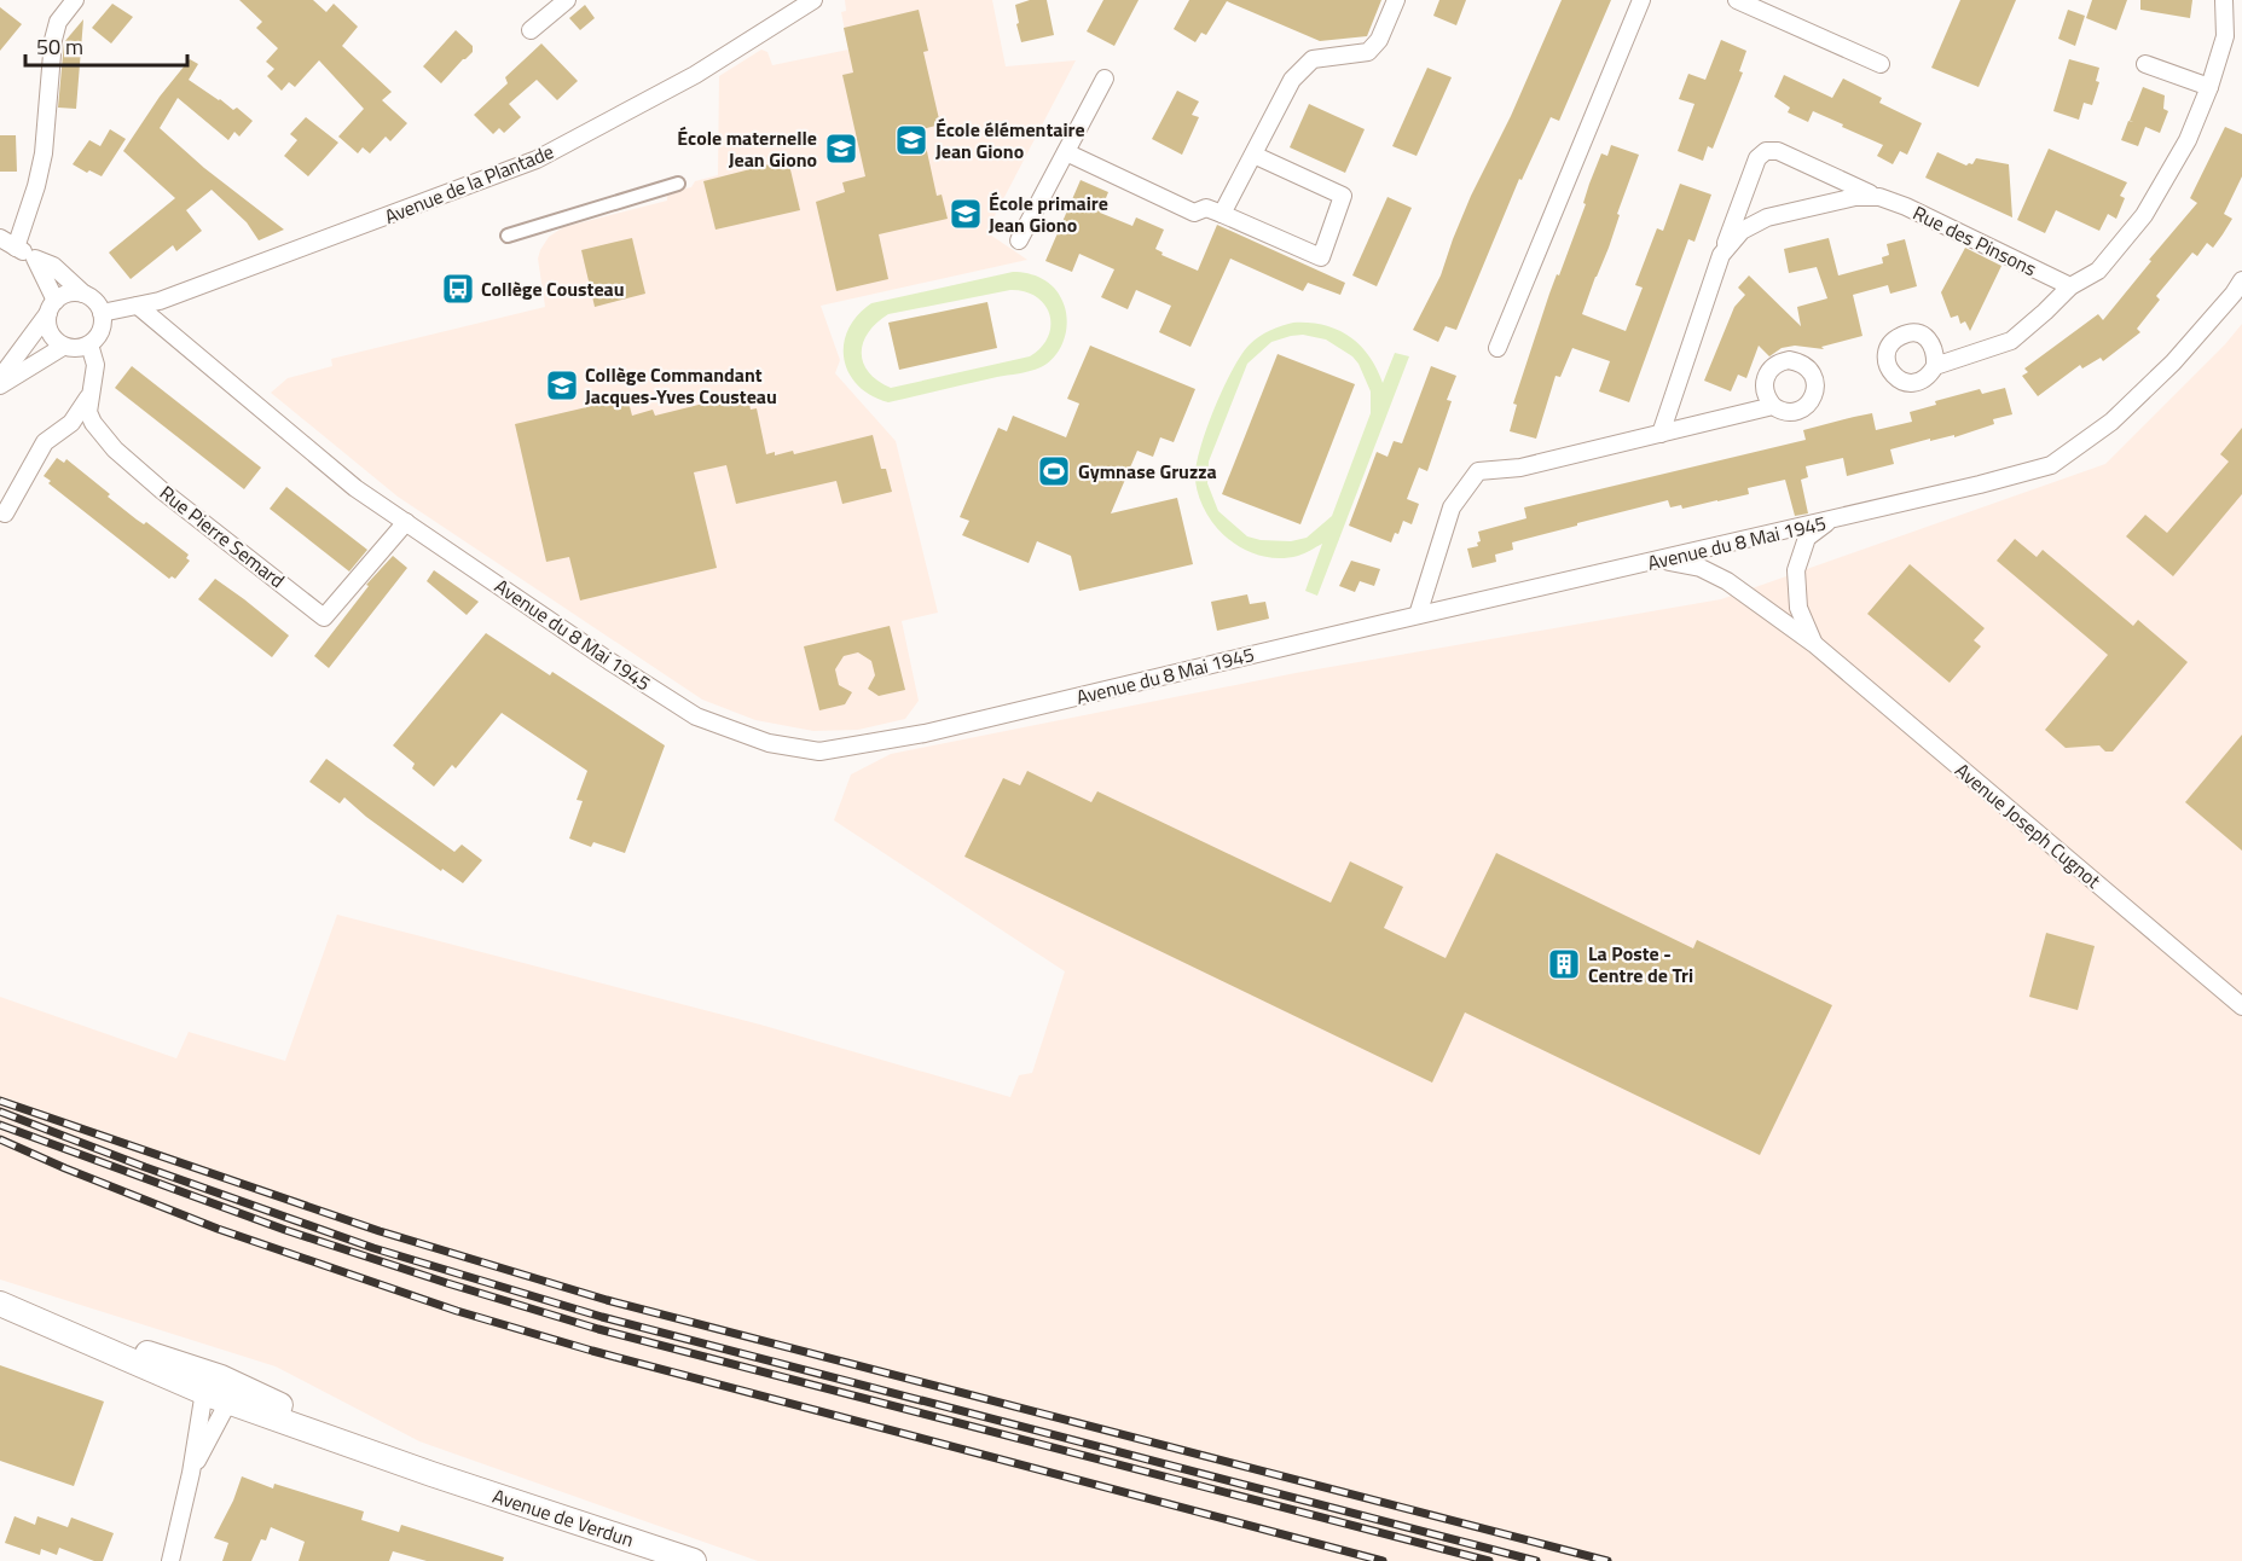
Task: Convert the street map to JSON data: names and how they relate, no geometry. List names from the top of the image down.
{
  "streets": {
    "main road": ["Avenue de Verdun"],
    "street": [
      "Avenue de la Plantade",
      "Rue des Pinsons",
      "Rue Pierre Semard",
      "Avenue du 8 Mai 1945",
      "Avenue Joseph Cugnot"
    ]
  },
  "crossings": [
    ["Avenue de la Plantade", "Rue Pierre Semard"],
    ["Avenue de la Plantade", "Avenue du 8 Mai 1945"],
    ["Rue Pierre Semard", "Avenue du 8 Mai 1945"],
    ["Avenue du 8 Mai 1945", "Avenue Joseph Cugnot"]
  ],
  "places": {
    "school or university": [
      "École élémentaire Jean Giono",
      "École maternelle Jean Giono",
      "École primaire Jean Giono",
      "Collège Commandant Jacques-Yves Cousteau"
    ],
    "bus stop": ["Collège Cousteau"],
    "sports": ["Gymnase Gruzza"],
    "building": ["La Poste - Centre de Tri"]
  },
  "scale_bar": "50 m"
}
